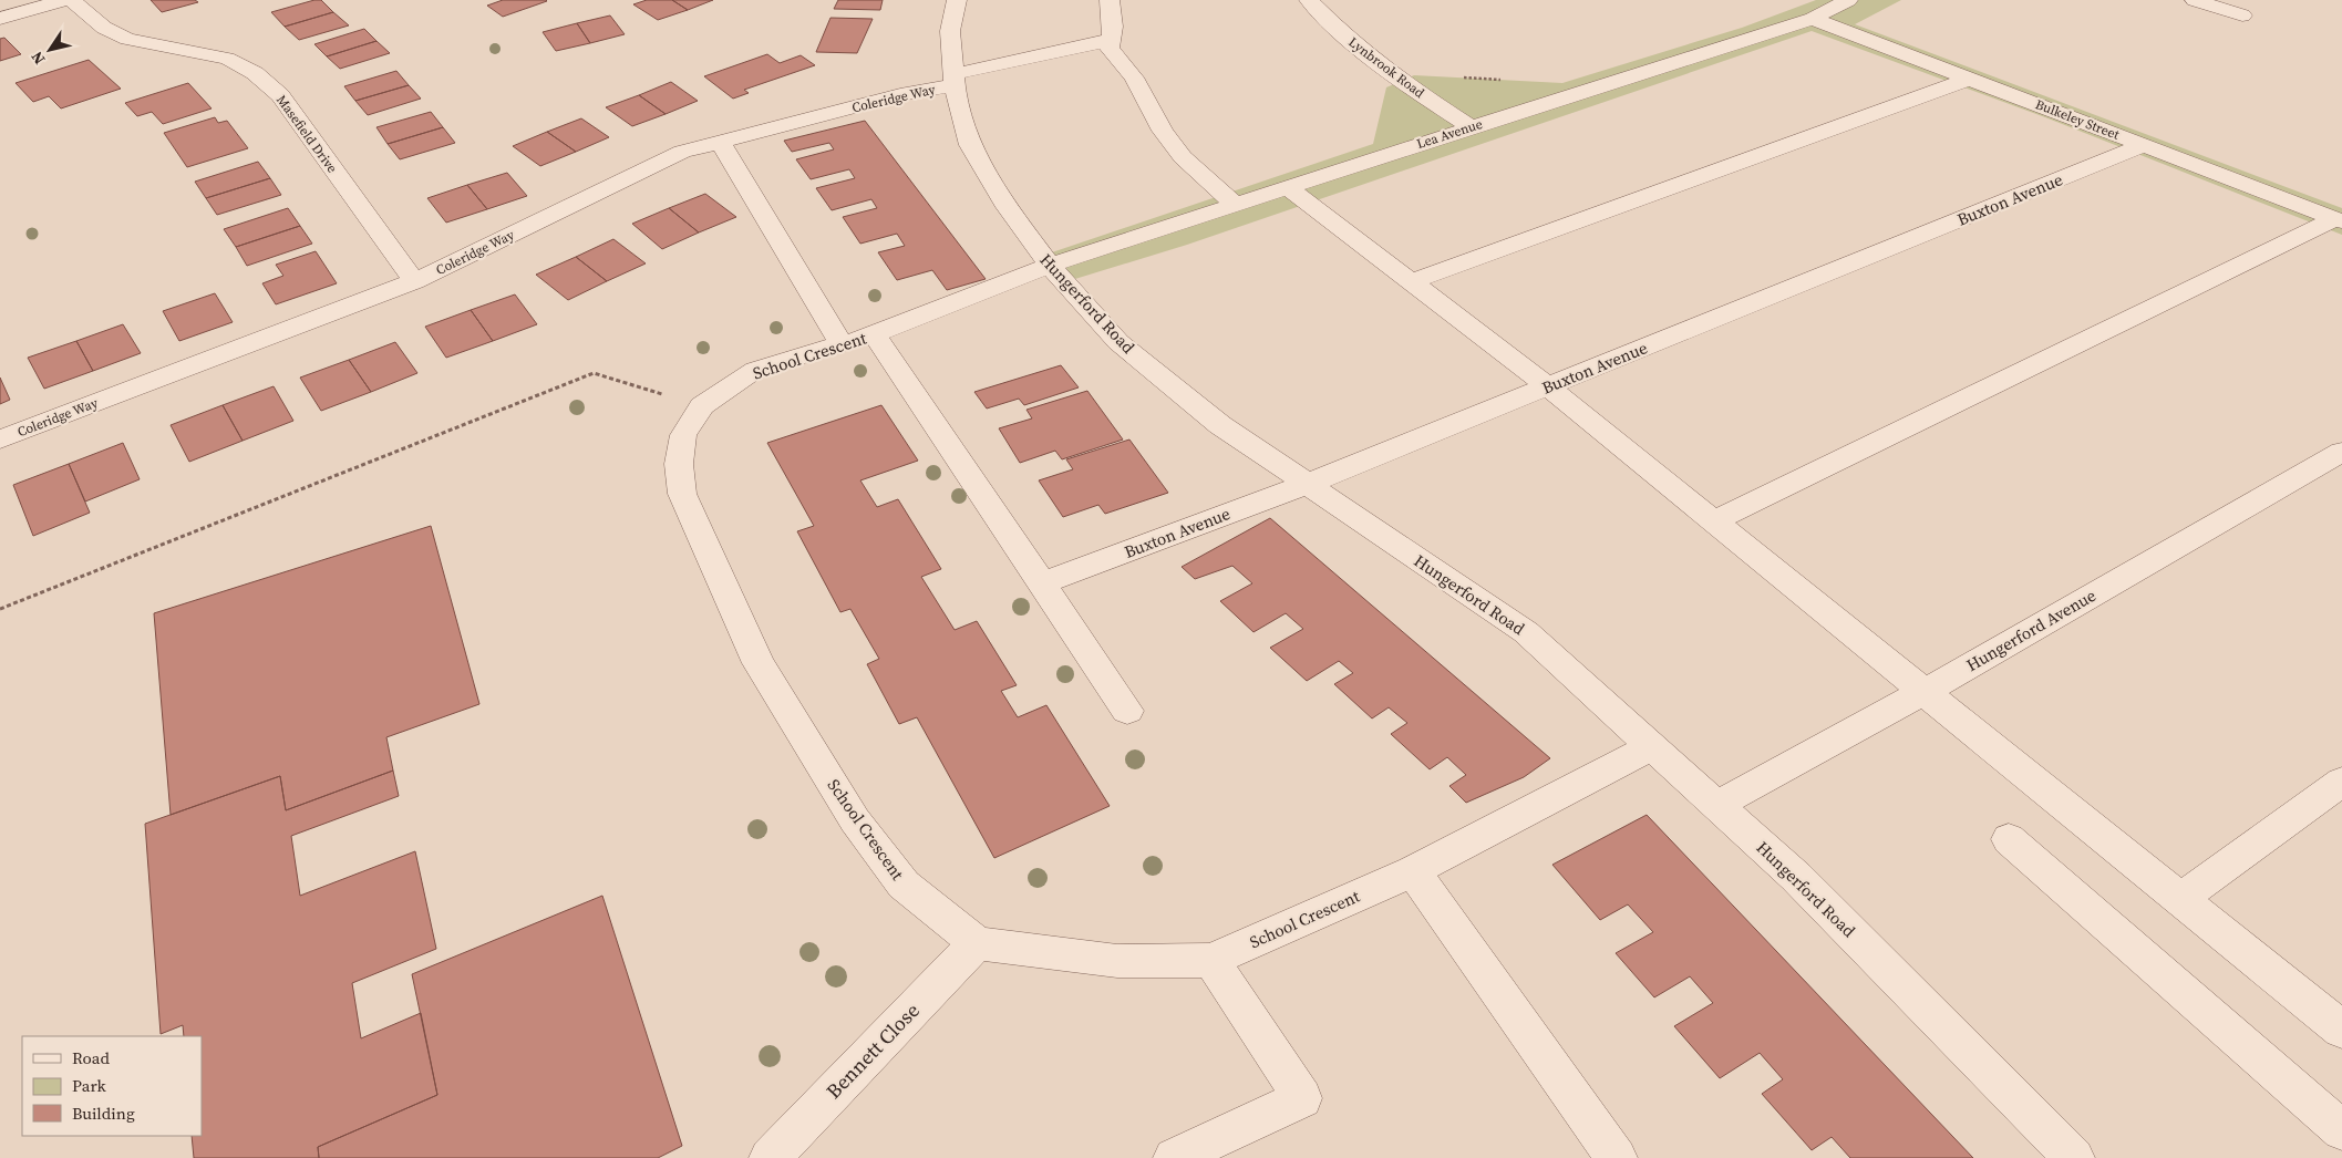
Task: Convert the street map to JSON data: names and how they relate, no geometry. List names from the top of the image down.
{
  "streets": {
    "street": [
      "Lynbrook Road",
      "Coleridge Way",
      "Bulkeley Street",
      "Masefield Drive",
      "Lea Avenue",
      "Buxton Avenue",
      "Hungerford Road",
      "School Crescent",
      "Hungerford Avenue",
      "Bennett Close"
    ]
  },
  "crossings": [
    ["Lynbrook Road", "Lea Avenue"],
    ["Coleridge Way", "Masefield Drive"],
    ["Coleridge Way", "Hungerford Road"],
    ["Bulkeley Street", "Lea Avenue"],
    ["Bulkeley Street", "Buxton Avenue"],
    ["Lea Avenue", "Hungerford Road"],
    ["Lea Avenue", "School Crescent"],
    ["Buxton Avenue", "Hungerford Road"],
    ["Hungerford Road", "School Crescent"],
    ["Hungerford Road", "Hungerford Avenue"],
    ["School Crescent", "Bennett Close"]
  ],
  "legend": ["Road", "Park", "Building"],
  "north": "bottom left"
}
